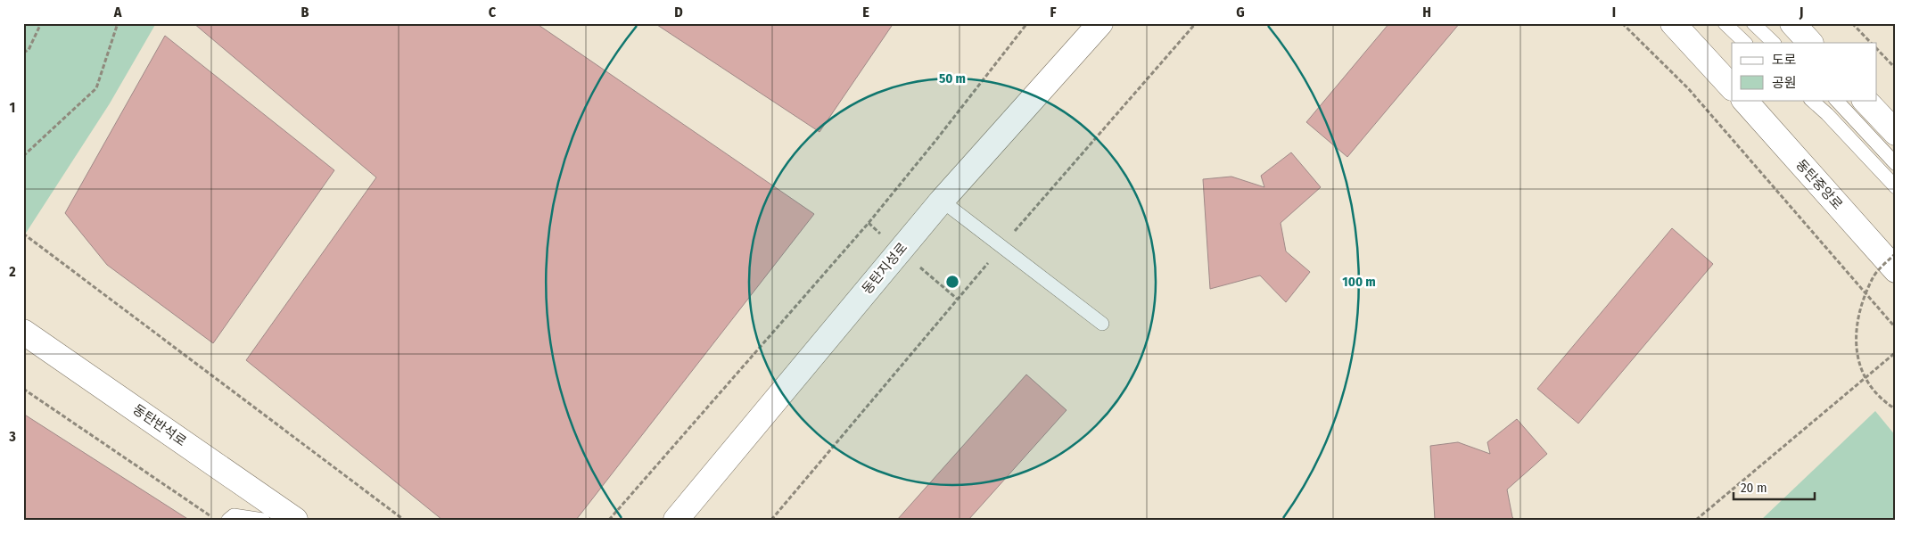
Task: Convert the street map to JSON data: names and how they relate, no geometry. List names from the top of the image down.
{
  "streets": {
    "street": ["동탄중앙로", "동탄지성로", "동탄반석로"]
  },
  "legend": ["도로", "공원"],
  "scale_bar": "20 m",
  "grid": {
    "columns": [
      "A",
      "B",
      "C",
      "D",
      "E",
      "F",
      "G",
      "H",
      "I",
      "J"
    ],
    "rows": ["1", "2", "3"]
  },
  "rings": ["50 m", "100 m"]
}
